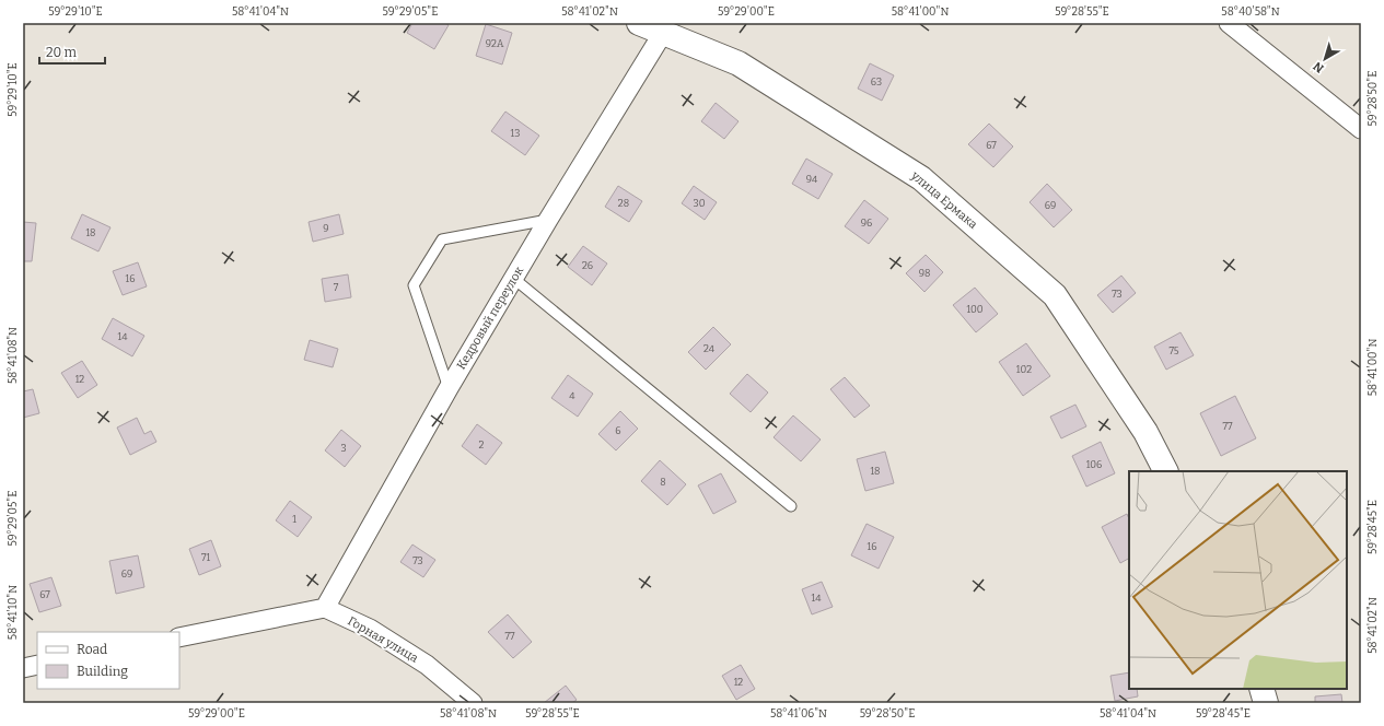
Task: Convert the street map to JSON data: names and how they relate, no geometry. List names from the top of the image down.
{
  "streets": {
    "street": ["улица Ермака", "Кедровый переулок", "Горная улица"]
  },
  "crossings": [
    ["улица Ермака", "Кедровый переулок"],
    ["Кедровый переулок", "Горная улица"]
  ],
  "house_numbers": [
    "92А",
    "63",
    "13",
    "67",
    "94",
    "28",
    "30",
    "69",
    "96",
    "9",
    "18",
    "26",
    "98",
    "16",
    "7",
    "73",
    "100",
    "14",
    "24",
    "75",
    "102",
    "12",
    "4",
    "77",
    "6",
    "2",
    "3",
    "106",
    "18",
    "8",
    "1",
    "16",
    "71",
    "73",
    "69",
    "67",
    "14",
    "77",
    "12"
  ],
  "legend": ["Road", "Building"],
  "scale_bar": "20 m",
  "north": "bottom left",
  "coordinates": [
    "59°29'10\"E",
    "58°41'04\"N",
    "59°29'05\"E",
    "58°41'02\"N",
    "59°29'00\"E",
    "58°41'00\"N",
    "59°28'55\"E",
    "58°40'58\"N",
    "59°28'50\"E",
    "58°41'08\"N",
    "59°28'45\"E",
    "58°41'10\"N",
    "58°41'06\"N"
  ]
}
